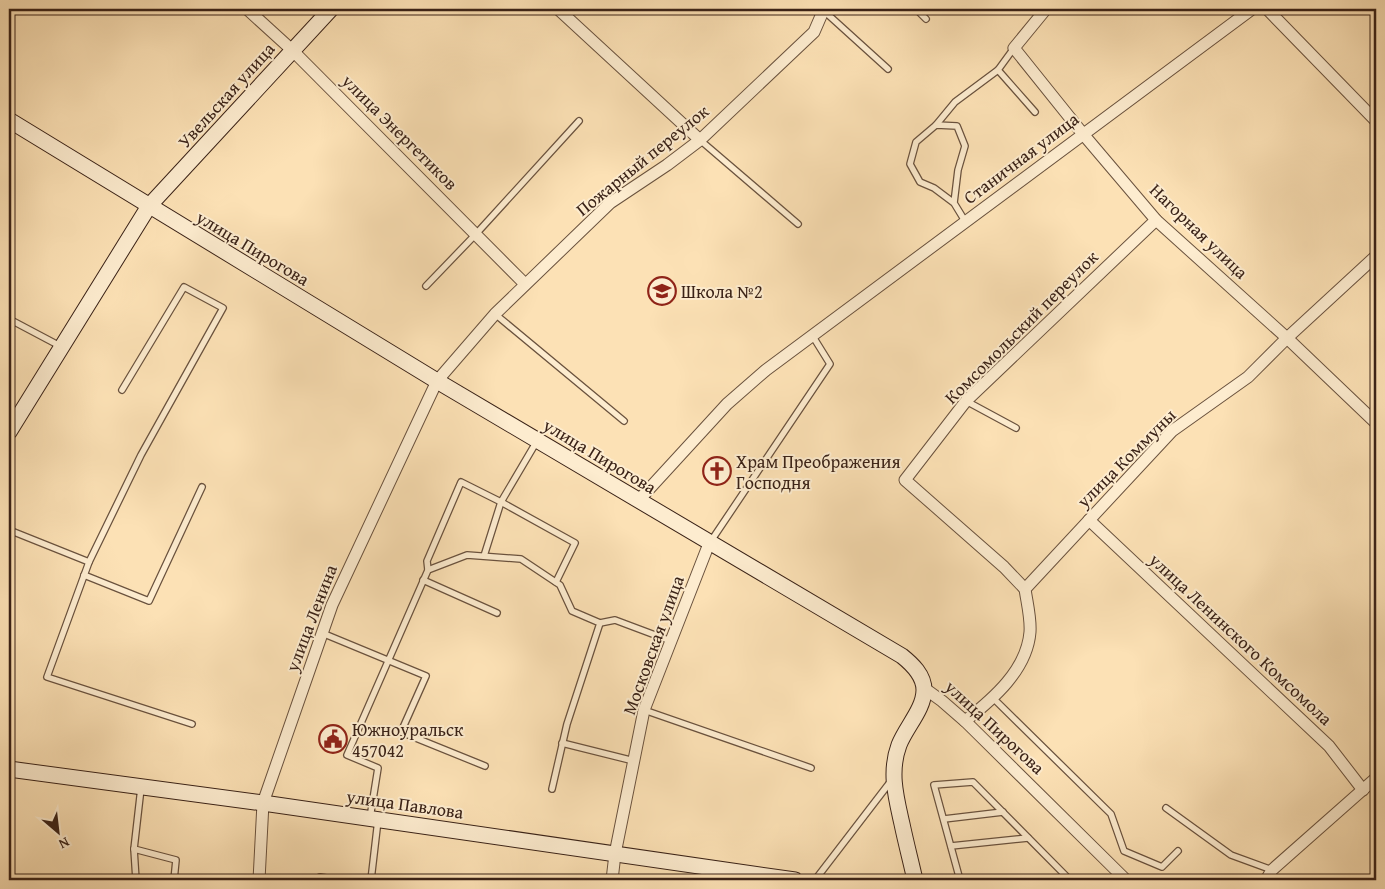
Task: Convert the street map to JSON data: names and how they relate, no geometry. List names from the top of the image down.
{
  "streets": {
    "street": [
      "Увельская улица",
      "улица Энергетиков",
      "Станичная улица",
      "Пожарный переулок",
      "Нагорная улица",
      "улица Пирогова",
      "Комсомольский переулок",
      "улица Коммуны",
      "улица Ленина",
      "улица Ленинского Комсомола",
      "Московская улица",
      "улица Павлова"
    ]
  },
  "crossings": [
    ["Увельская улица", "улица Энергетиков"],
    ["Увельская улица", "улица Пирогова"],
    ["улица Энергетиков", "Пожарный переулок"],
    ["Станичная улица", "Нагорная улица"],
    ["Станичная улица", "улица Пирогова"],
    ["Пожарный переулок", "улица Пирогова"],
    ["Пожарный переулок", "улица Ленина"],
    ["Нагорная улица", "Комсомольский переулок"],
    ["Нагорная улица", "улица Коммуны"],
    ["улица Пирогова", "улица Ленина"],
    ["улица Пирогова", "Московская улица"],
    ["Комсомольский переулок", "улица Коммуны"],
    ["улица Коммуны", "улица Ленинского Комсомола"],
    ["улица Ленина", "улица Павлова"],
    ["Московская улица", "улица Павлова"]
  ],
  "places": {
    "school or university": ["Школа №2"],
    "church": ["Храм Преображения Господня"],
    "public building": ["Южноуральск 457042"]
  },
  "north": "bottom right"
}
